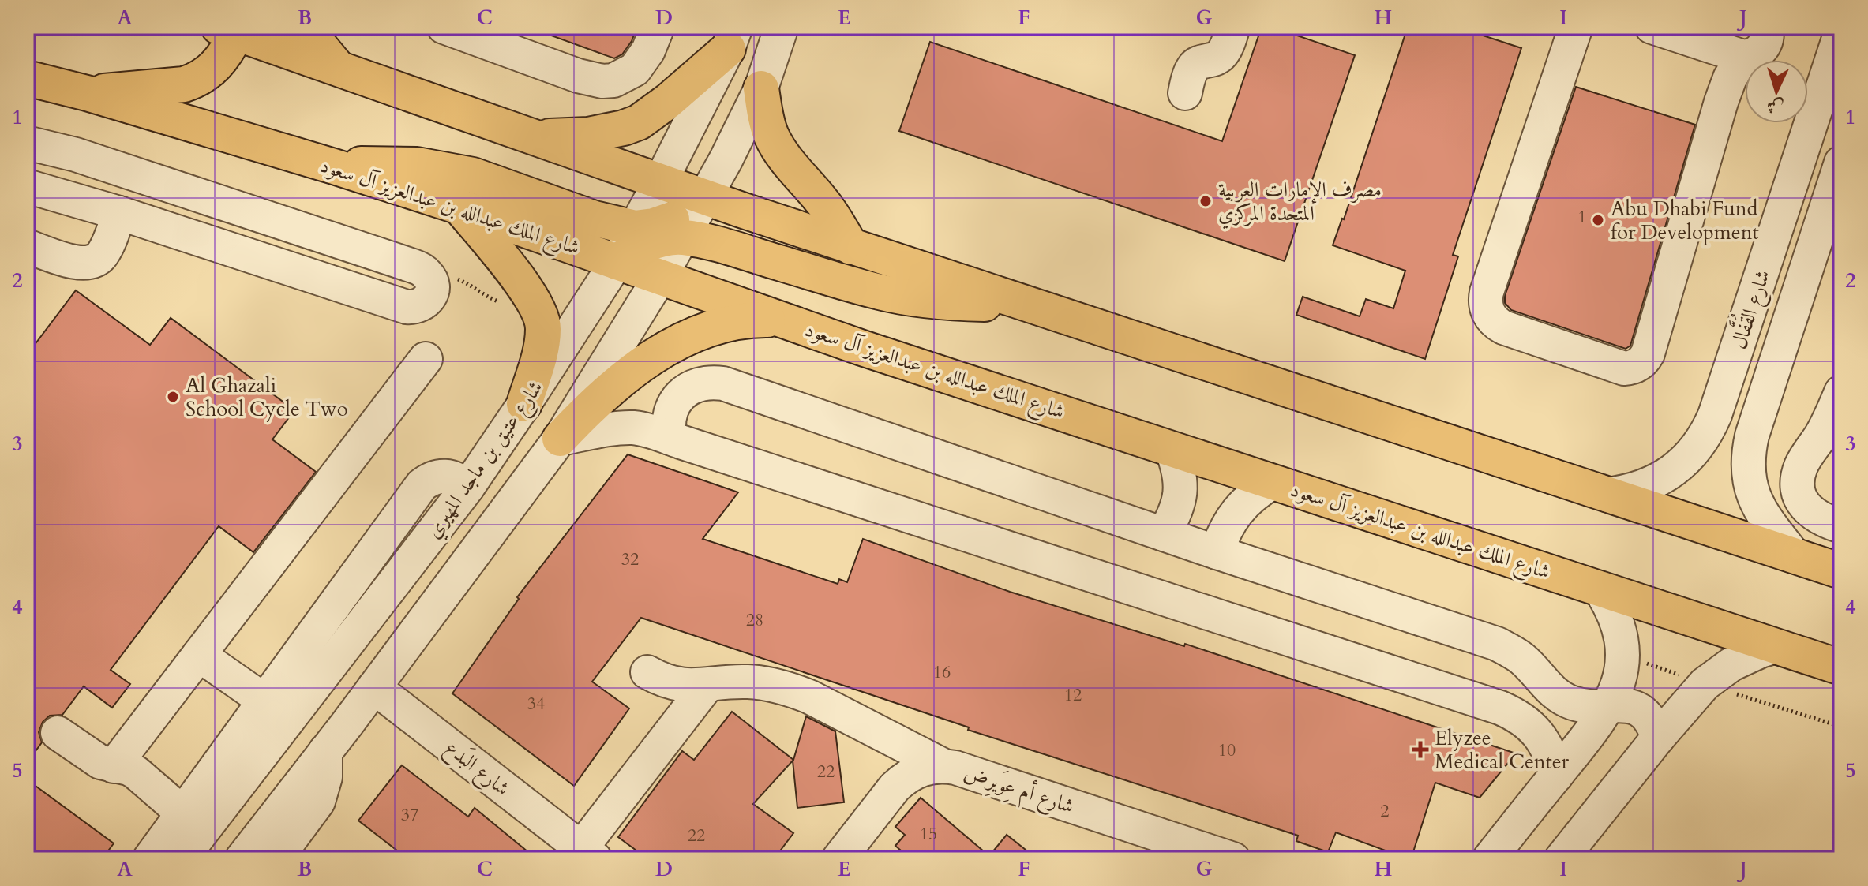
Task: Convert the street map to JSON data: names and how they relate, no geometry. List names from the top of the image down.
{
  "streets": {
    "main road": ["شارع الملك عبدالله بن عبدالعزيز آل سعود"],
    "street": [
      "شارع القُفَّال",
      "شارع عتيق بن ماجد المهيري",
      "شارع البَدع",
      "شارع أم عِوَيرِض"
    ]
  },
  "crossings": [
    ["شارع الملك عبدالله بن عبدالعزيز آل سعود", "شارع عتيق بن ماجد المهيري"]
  ],
  "places": {
    "other": ["مصرف الإمارات العربية المتحدة المركزي", "Abu Dhabi Fund for Development", "Al Ghazali School Cycle Two"],
    "health": ["Elyzee Medical Center"]
  },
  "house_numbers": [
    "1",
    "32",
    "28",
    "16",
    "12",
    "34",
    "10",
    "22",
    "2",
    "37",
    "15",
    "22"
  ],
  "north": "bottom",
  "grid": {
    "columns": [
      "A",
      "B",
      "C",
      "D",
      "E",
      "F",
      "G",
      "H",
      "I",
      "J"
    ],
    "rows": [
      "1",
      "2",
      "3",
      "4",
      "5"
    ]
  }
}
